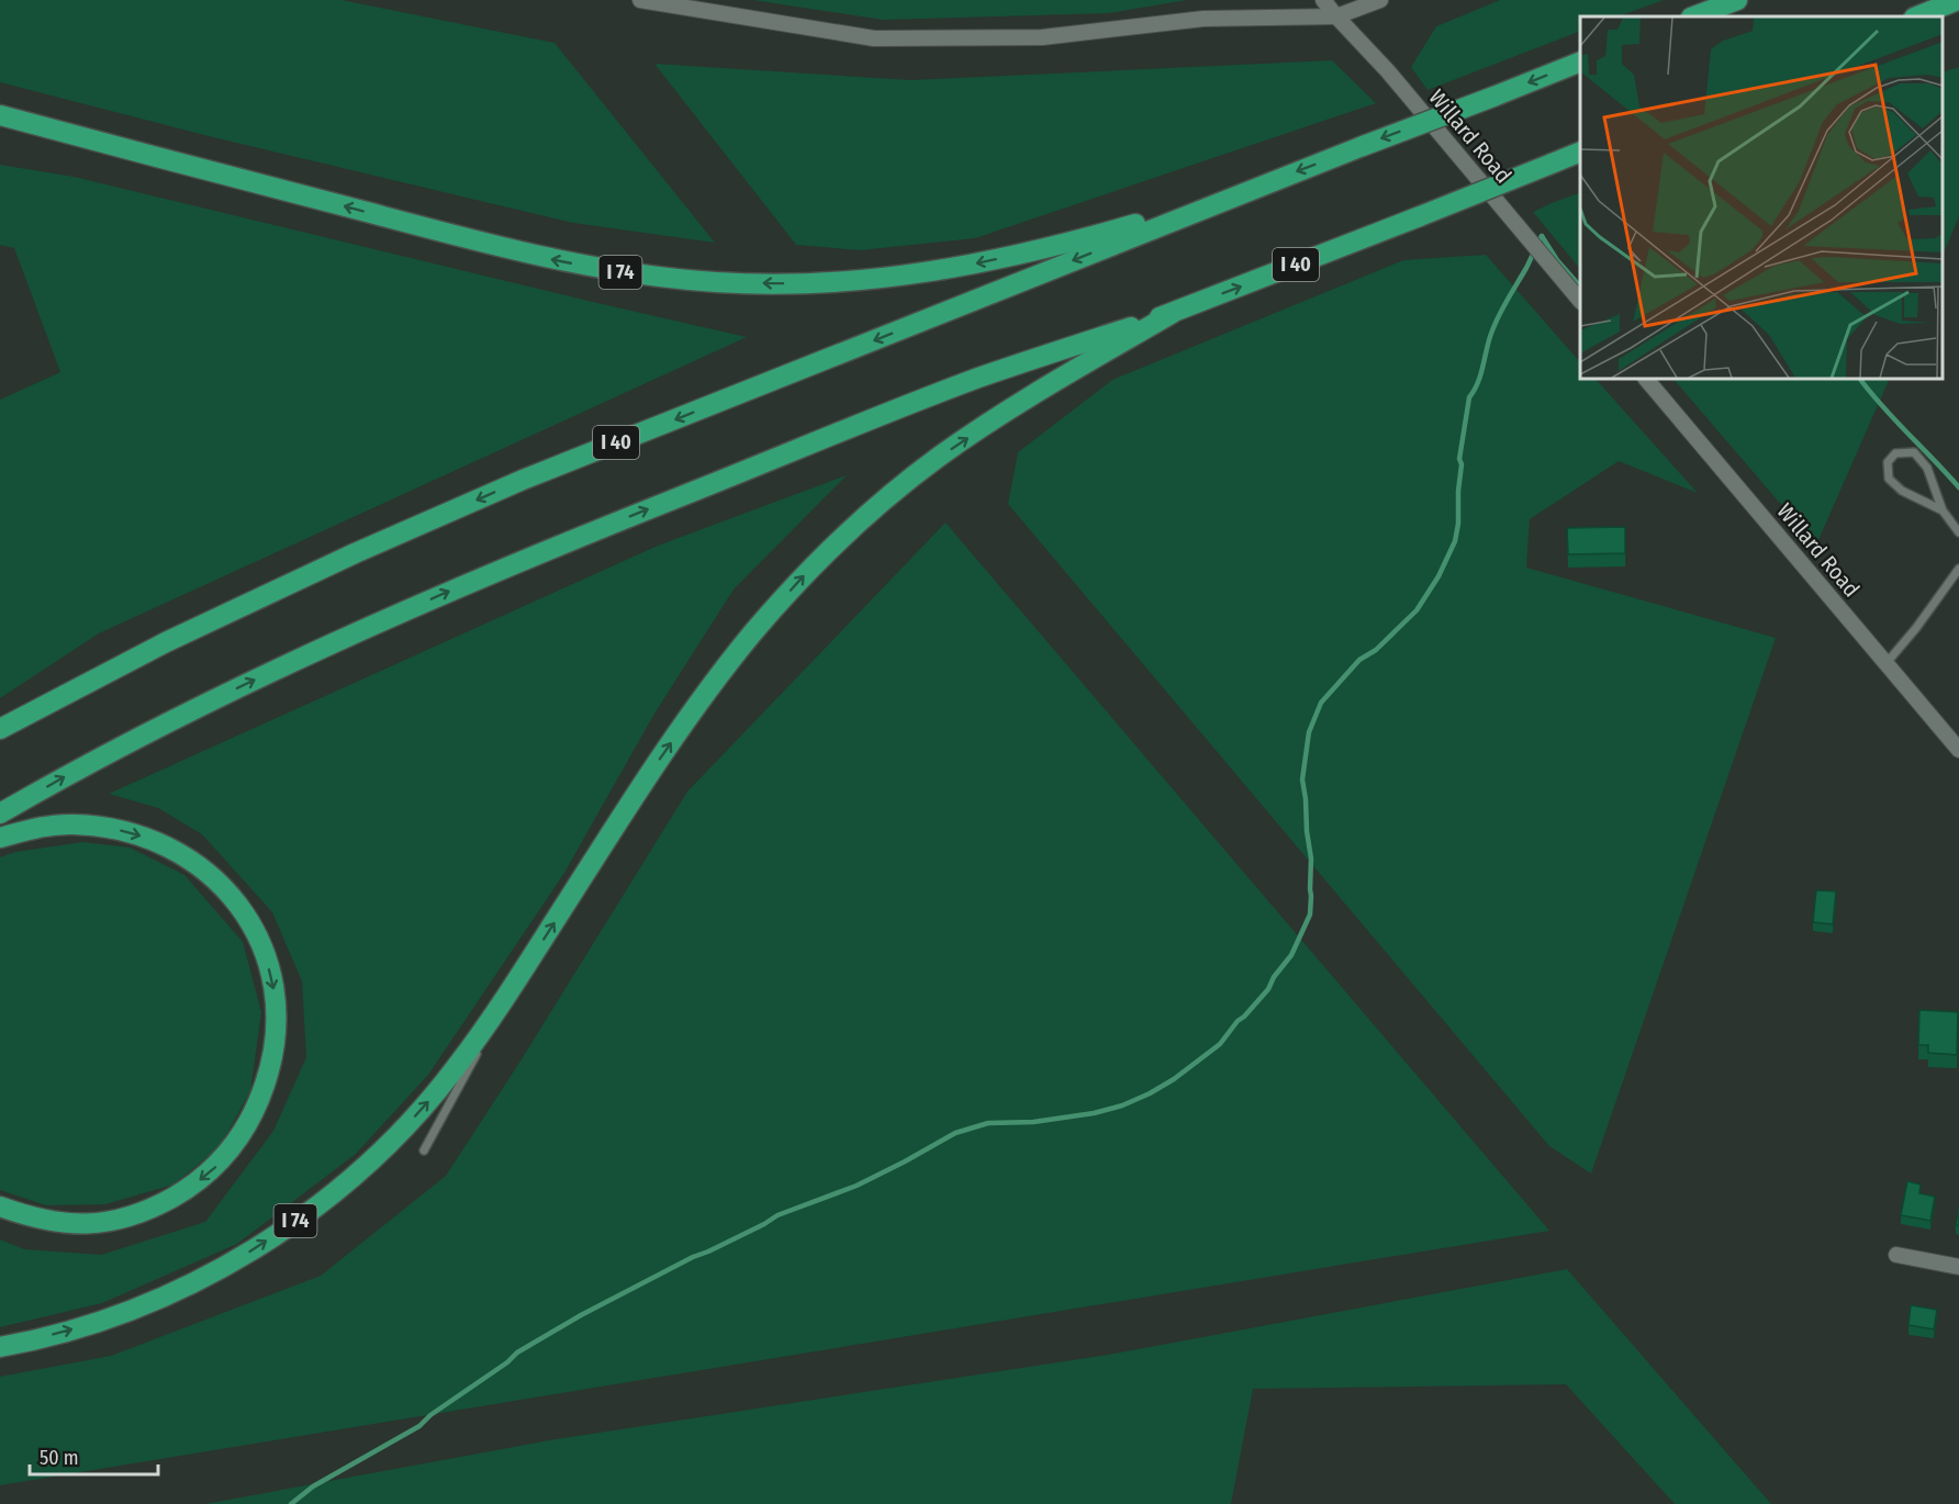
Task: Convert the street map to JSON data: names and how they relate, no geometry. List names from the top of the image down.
{
  "streets": {
    "highway": ["I 40", "I 74"],
    "street": ["Willard Road"]
  },
  "crossings": [
    ["I 40", "I 74"]
  ],
  "scale_bar": "50 m"
}
